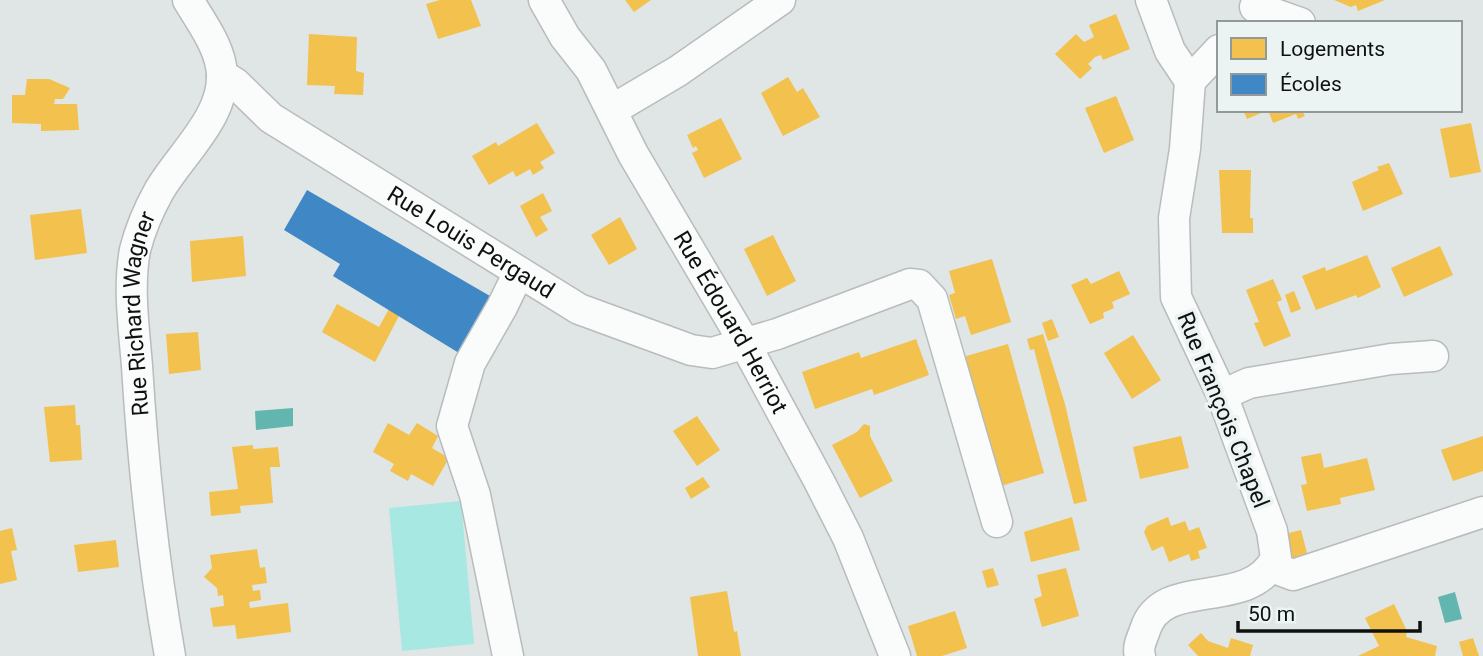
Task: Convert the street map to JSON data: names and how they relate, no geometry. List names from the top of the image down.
{
  "streets": {
    "street": [
      "Rue Louis Pergaud",
      "Rue Richard Wagner",
      "Rue Édouard Herriot",
      "Rue François Chapel"
    ]
  },
  "crossings": [
    ["Rue Louis Pergaud", "Rue Richard Wagner"],
    ["Rue Louis Pergaud", "Rue Édouard Herriot"]
  ],
  "legend": ["Logements", "Écoles"],
  "scale_bar": "50 m"
}
